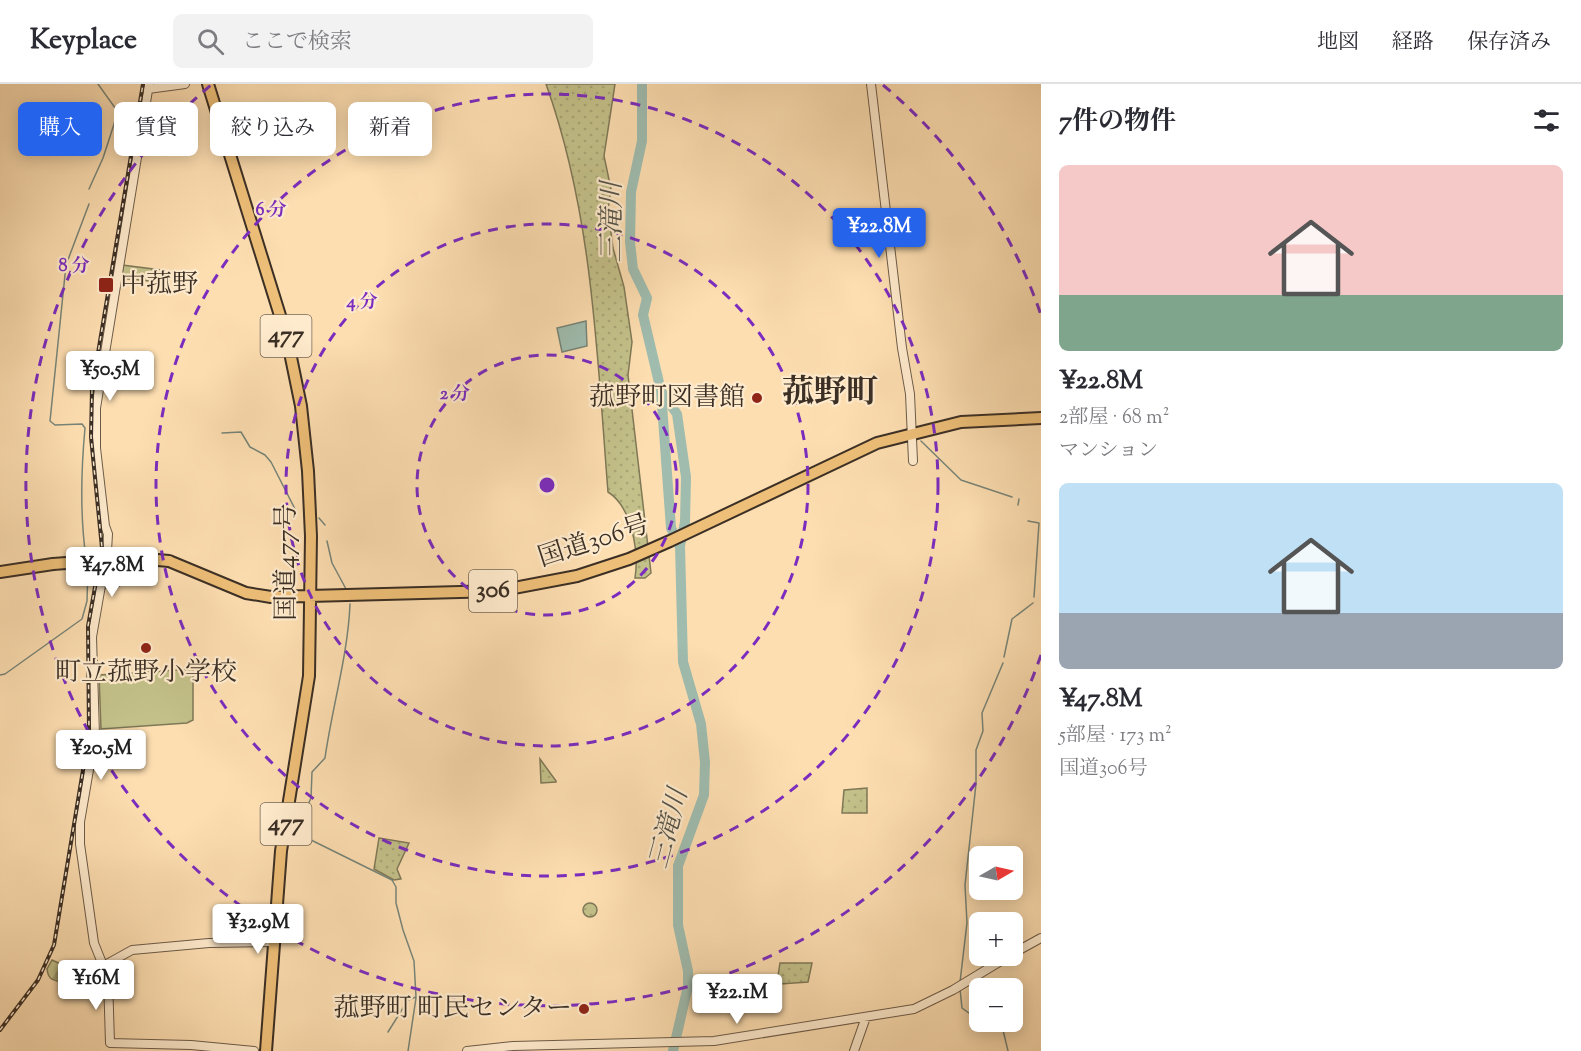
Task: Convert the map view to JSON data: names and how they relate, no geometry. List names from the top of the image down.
{
  "streets": {
    "highway": [
      "477",
      "国道306号",
      "国道477号",
      "306"
    ]
  },
  "crossings": [
    ["国道306号", "国道477号"]
  ],
  "districts": ["菰野町"],
  "water": ["三滝川"],
  "places": {
    "transit": ["中菰野"],
    "other": ["菰野町図書館", "町立菰野小学校", "菰野町 町民センター"]
  },
  "north": "right",
  "page": {
    "header": "Keyplace",
    "search": "ここで検索",
    "nav": ["地図", "経路", "保存済み"],
    "heading": "7件の物件",
    "chip": [
      "購入",
      "賃貸",
      "絞り込み",
      "新着"
    ],
    "list": [
      {
        "name": "¥22.8M",
        "note": "2部屋 · 68 m² · マンション"
      },
      {
        "name": "¥47.8M",
        "note": "5部屋 · 173 m² · 国道306号"
      }
    ],
    "price": [
      "¥22.8M",
      "¥50.5M",
      "¥47.8M",
      "¥20.5M",
      "¥32.9M",
      "¥16M",
      "¥22.1M"
    ],
    "map_buttons": ["+", "−"]
  },
  "rings": [
    "6 分",
    "8 分",
    "4 分",
    "2 分"
  ]
}
